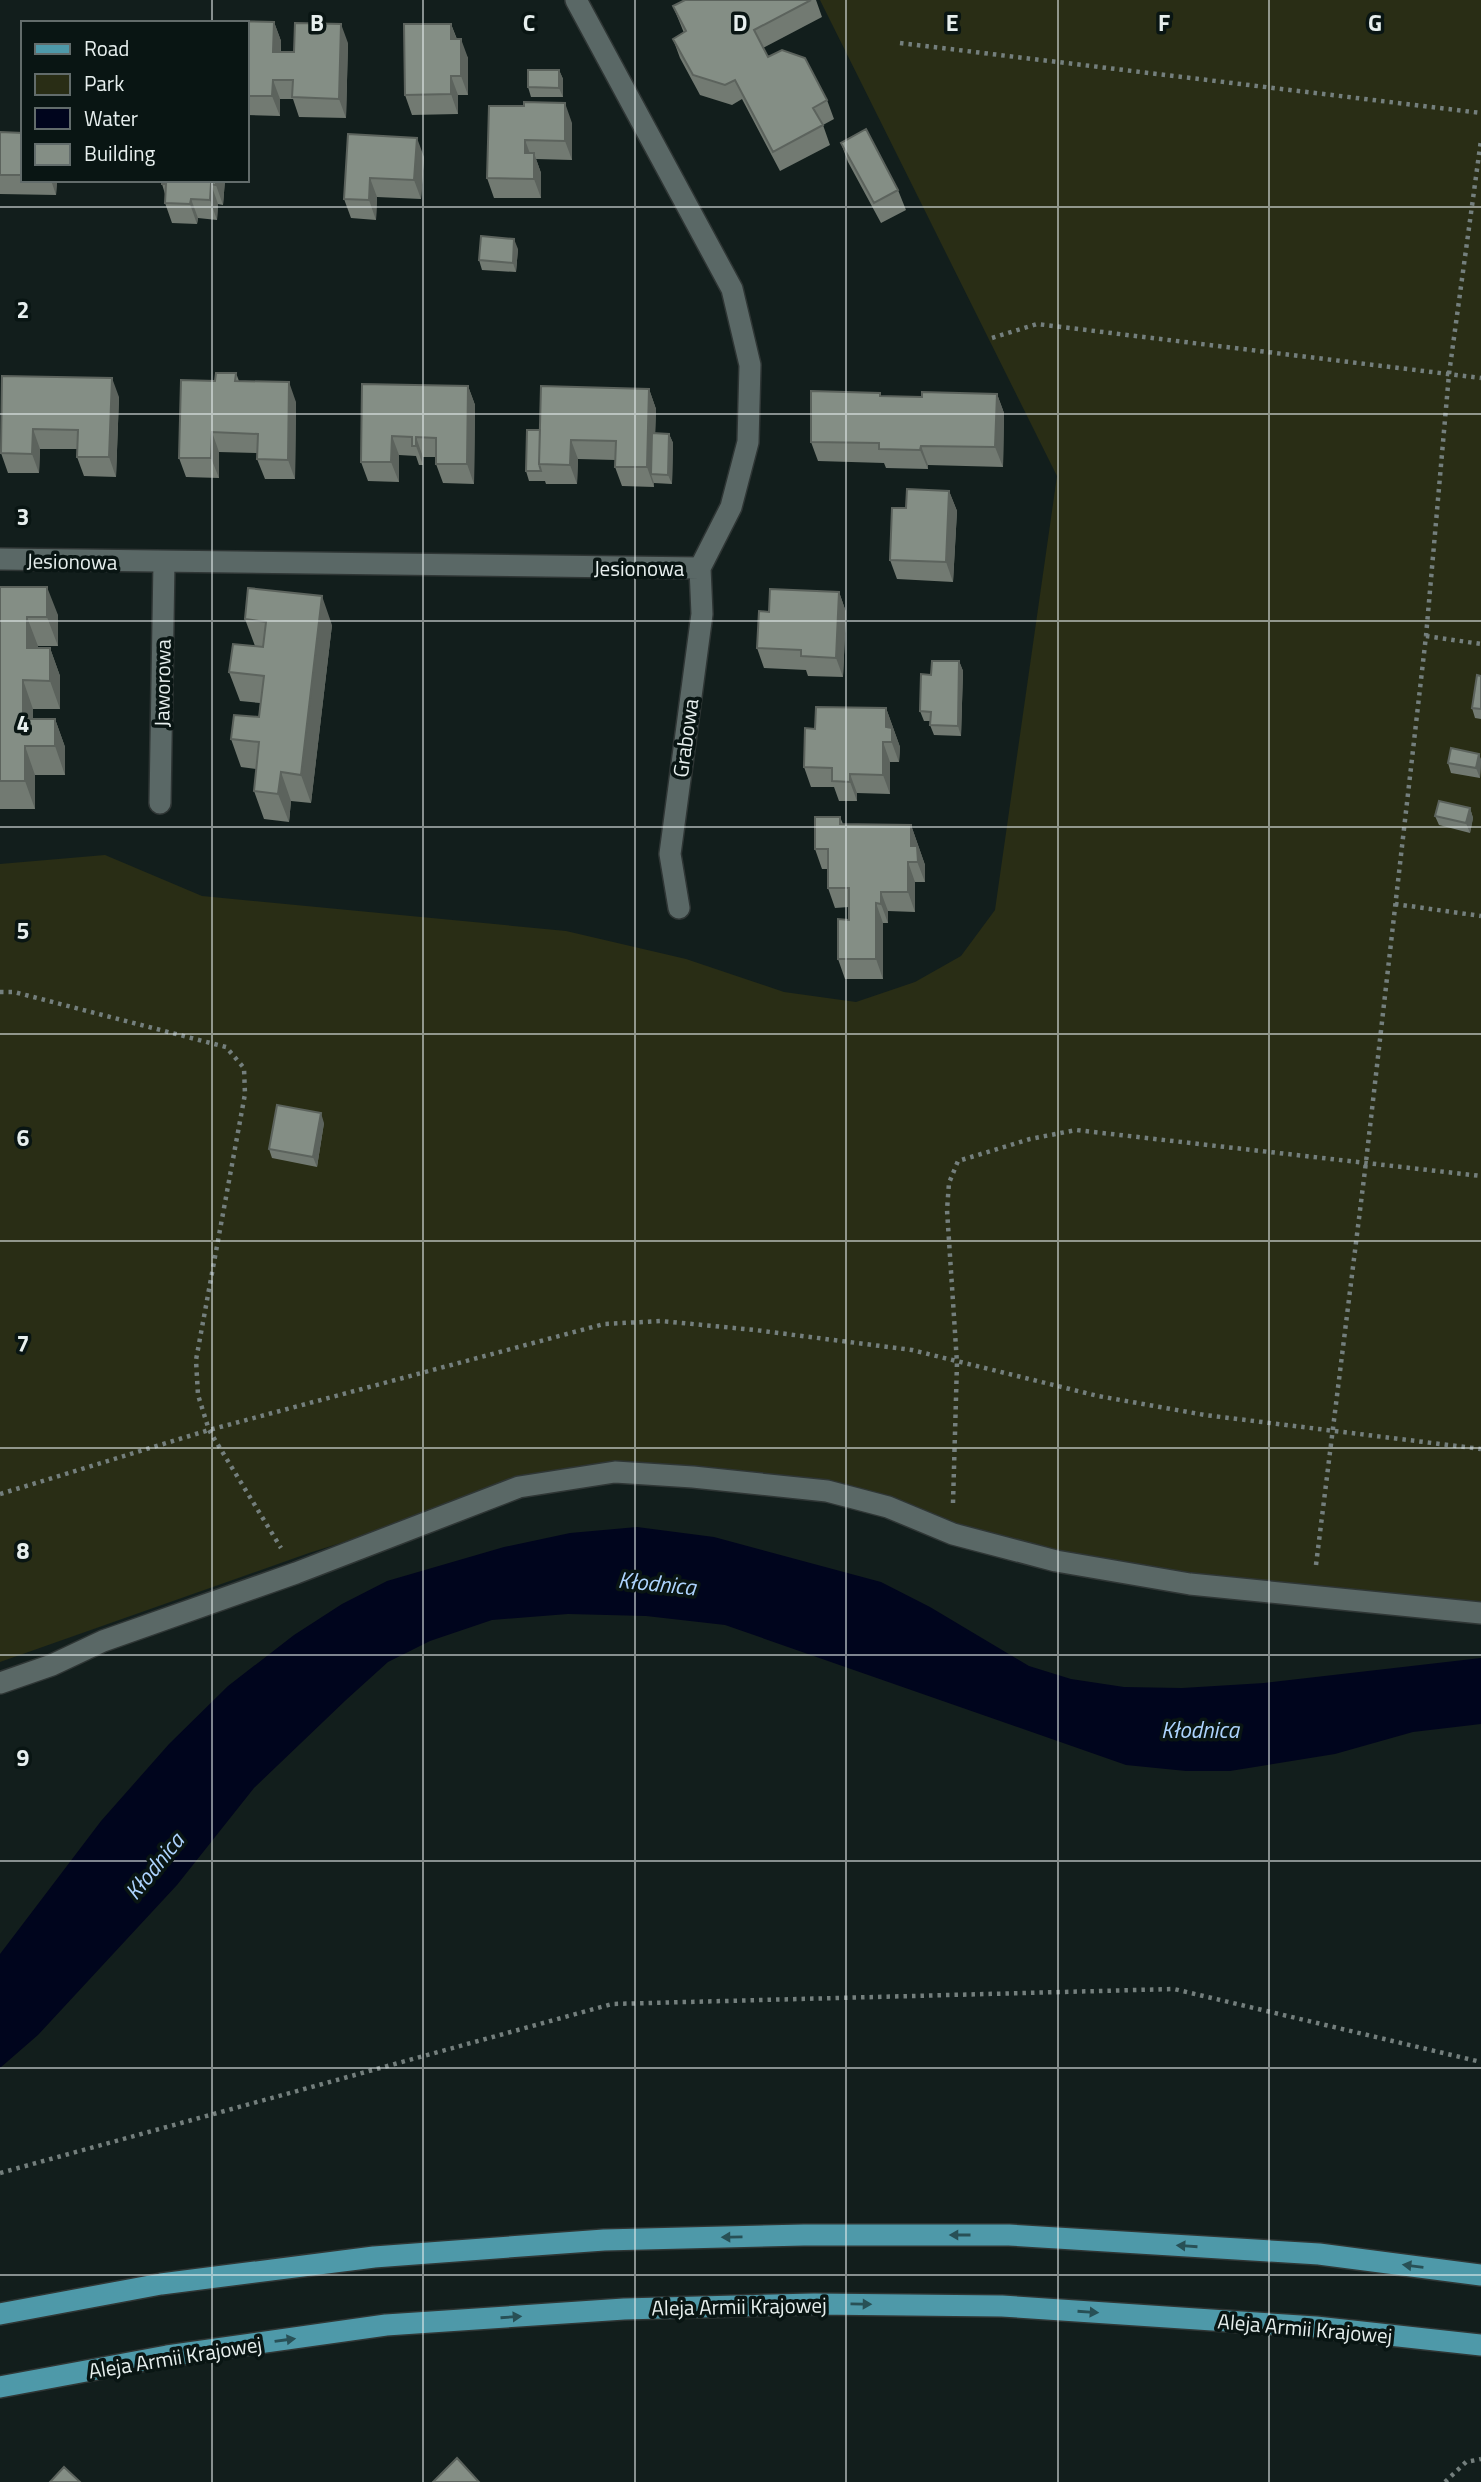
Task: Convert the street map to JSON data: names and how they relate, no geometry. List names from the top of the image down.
{
  "streets": {
    "main road": ["Aleja Armii Krajowej"],
    "street": ["Jesionowa", "Jaworowa", "Grabowa"]
  },
  "crossings": [
    ["Jesionowa", "Jaworowa"],
    ["Jesionowa", "Grabowa"]
  ],
  "water": ["Kłodnica"],
  "legend": [
    "Road",
    "Park",
    "Water",
    "Building"
  ],
  "grid": {
    "columns": [
      "B",
      "C",
      "D",
      "E",
      "F",
      "G"
    ],
    "rows": [
      "2",
      "3",
      "4",
      "5",
      "6",
      "7",
      "8",
      "9"
    ]
  }
}
